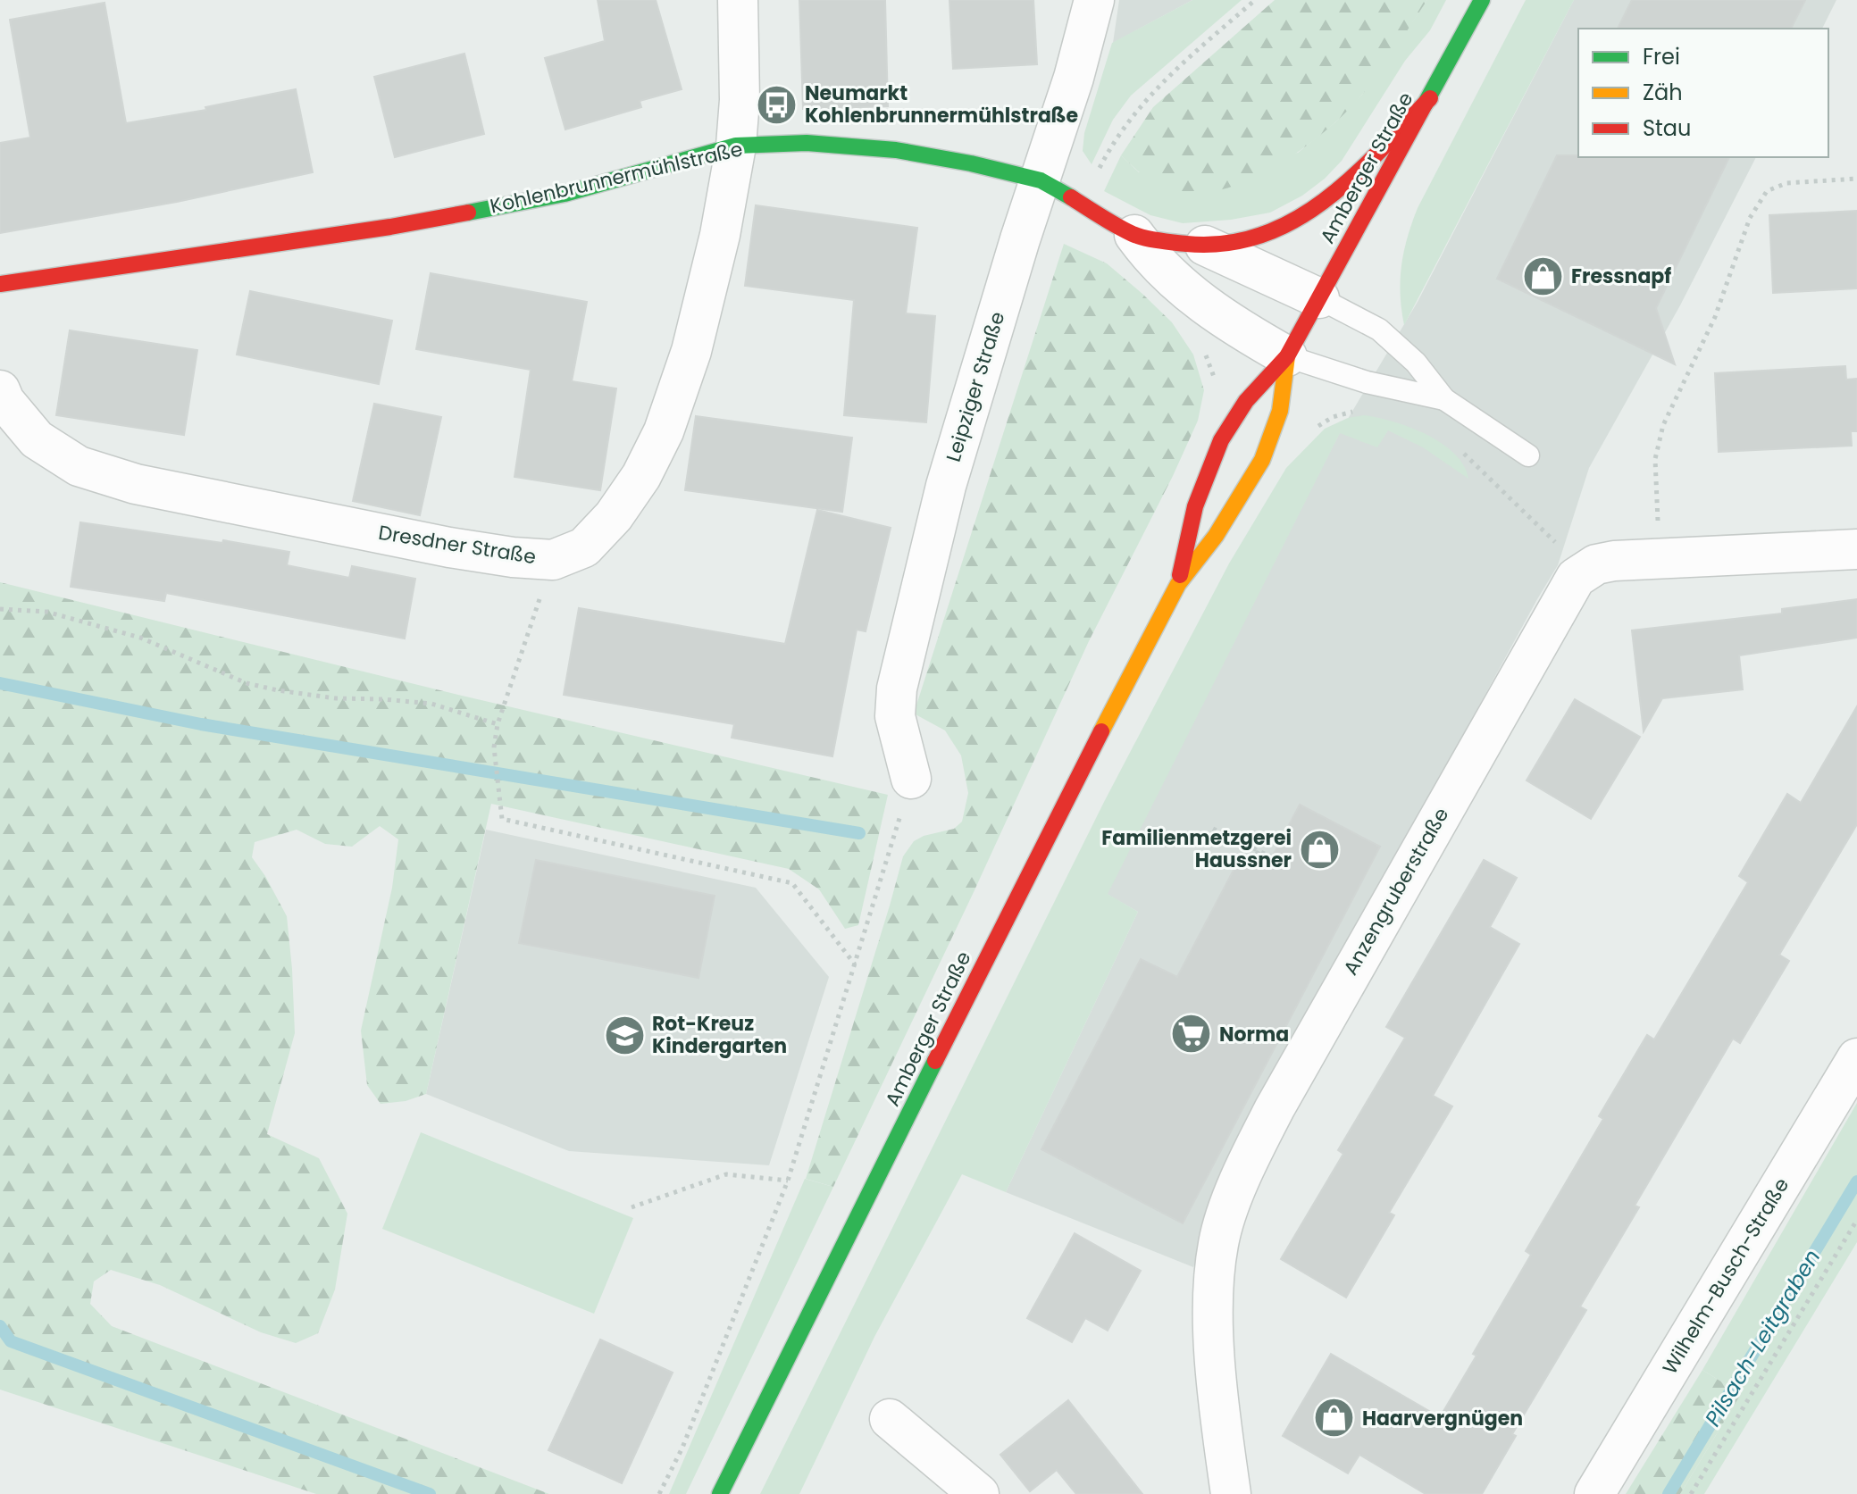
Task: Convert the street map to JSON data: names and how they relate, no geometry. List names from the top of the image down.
{
  "streets": {
    "main road": ["Amberger Straße", "Kohlenbrunnermühlstraße"],
    "street": [
      "Leipziger Straße",
      "Dresdner Straße",
      "Anzengruberstraße",
      "Wilhelm-Busch-Straße"
    ]
  },
  "crossings": [
    ["Amberger Straße", "Kohlenbrunnermühlstraße"],
    ["Kohlenbrunnermühlstraße", "Leipziger Straße"],
    ["Kohlenbrunnermühlstraße", "Dresdner Straße"]
  ],
  "water": ["Pilsach-Leitgraben"],
  "places": {
    "bus stop": ["Neumarkt Kohlenbrunnermühlstraße"],
    "shop": ["Fressnapf", "Familienmetzgerei Haussner", "Haarvergnügen"],
    "supermarket": ["Norma"],
    "school or university": ["Rot-Kreuz Kindergarten"]
  },
  "legend": ["Frei", "Zäh", "Stau"]
}
